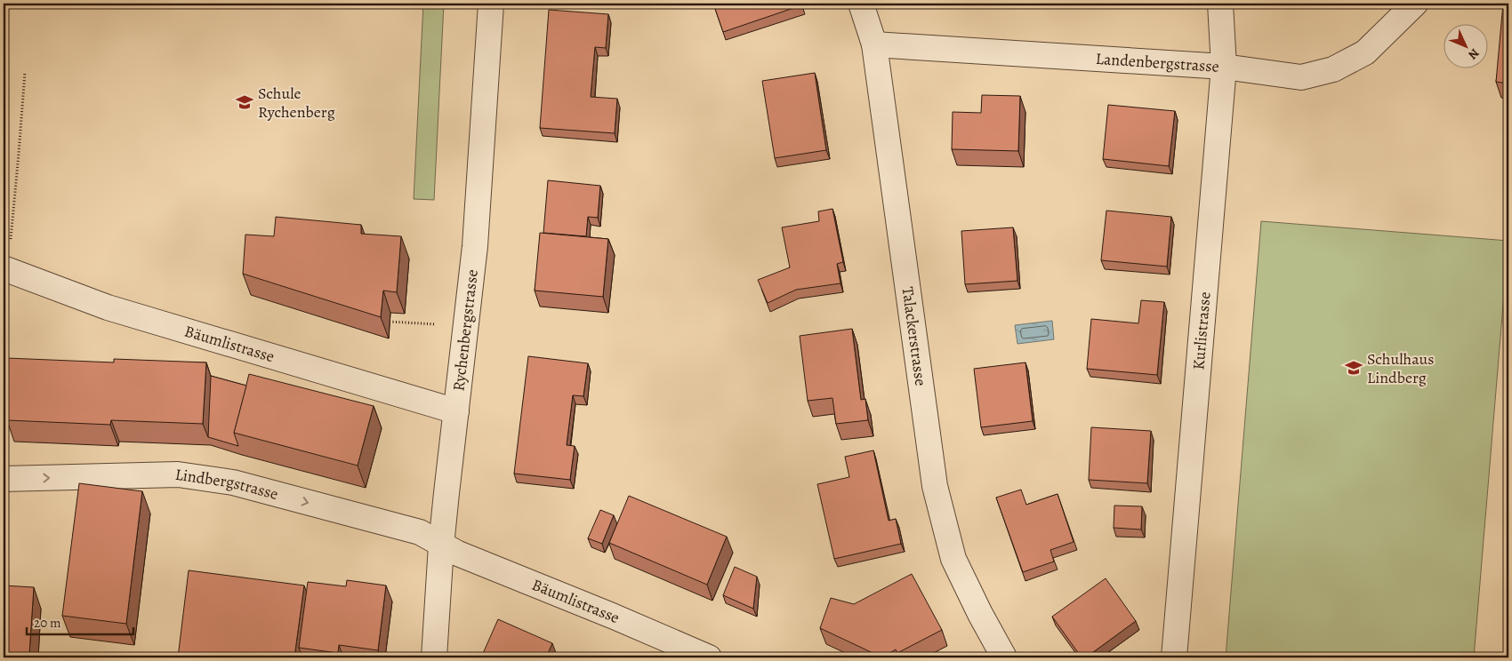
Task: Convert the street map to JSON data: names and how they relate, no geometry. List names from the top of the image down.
{
  "streets": {
    "street": [
      "Landenbergstrasse",
      "Rychenbergstrasse",
      "Kurlistrasse",
      "Talackerstrasse",
      "Bäumlistrasse",
      "Lindbergstrasse"
    ]
  },
  "crossings": [
    ["Landenbergstrasse", "Kurlistrasse"],
    ["Landenbergstrasse", "Talackerstrasse"],
    ["Rychenbergstrasse", "Bäumlistrasse"],
    ["Rychenbergstrasse", "Lindbergstrasse"],
    ["Bäumlistrasse", "Lindbergstrasse"]
  ],
  "one_way": ["Lindbergstrasse"],
  "places": {
    "school or university": ["Schule Rychenberg", "Schulhaus Lindberg"]
  },
  "scale_bar": "20 m",
  "north": "bottom right"
}
